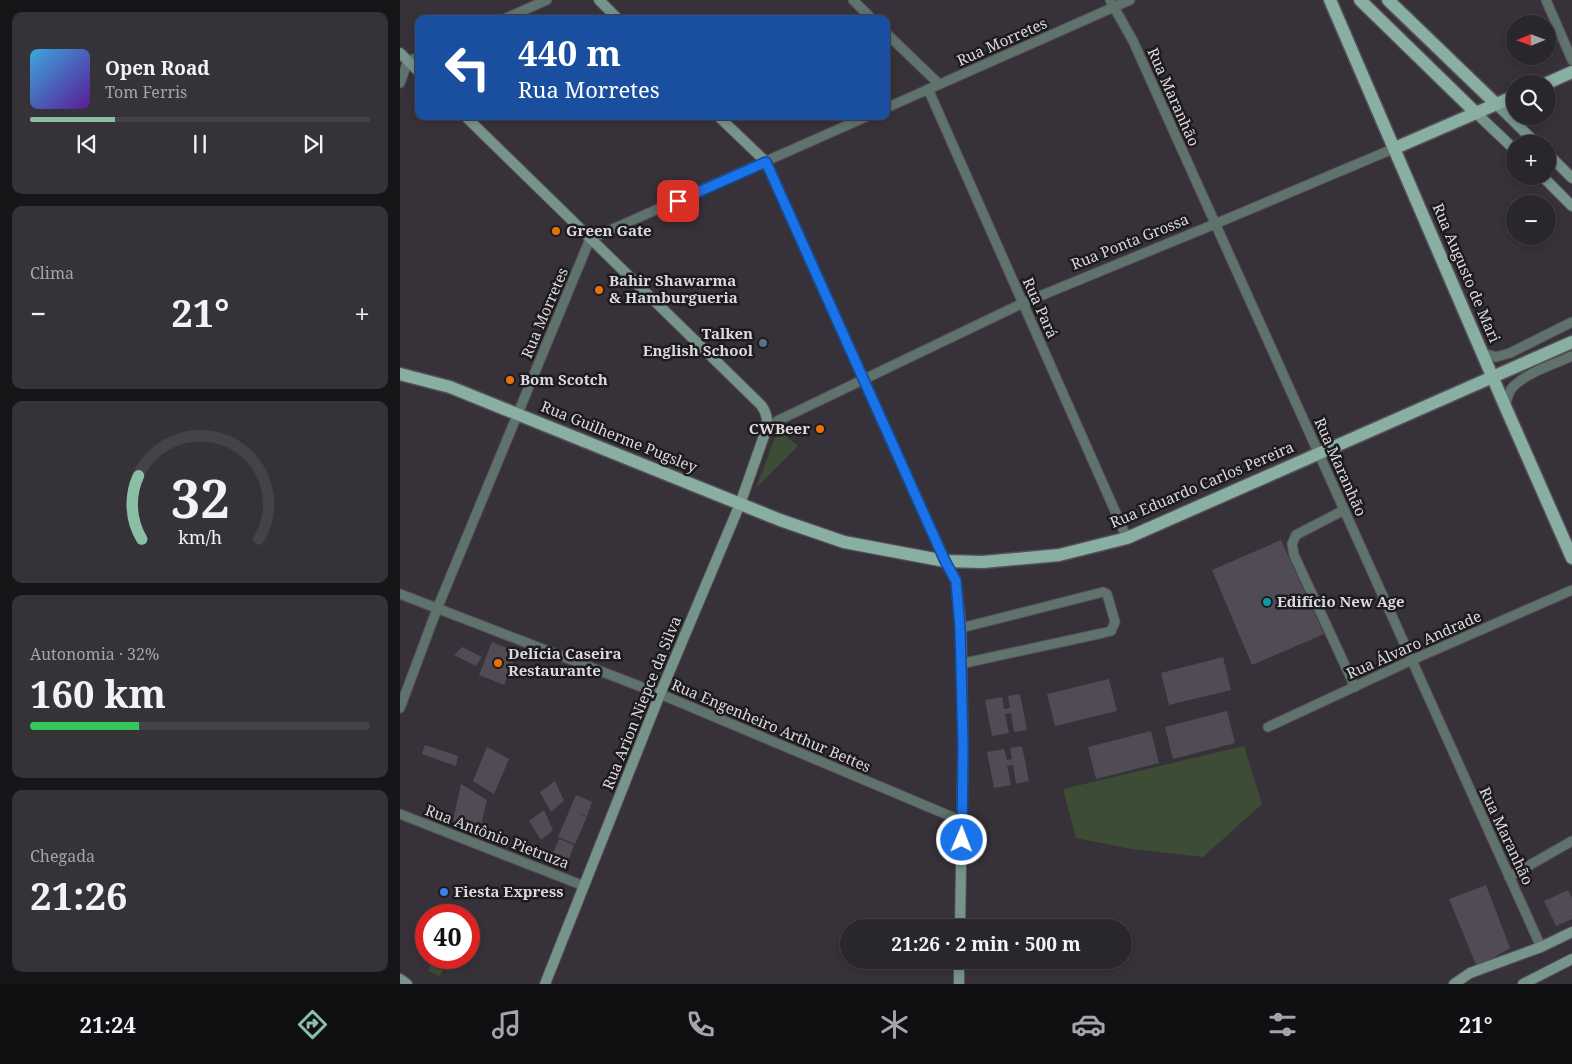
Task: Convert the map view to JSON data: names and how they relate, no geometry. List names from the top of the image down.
{
  "streets": {
    "main road": [
      "Rua Ponta Grossa",
      "Rua Augusto de Mari",
      "Rua Guilherme Pugsley",
      "Rua Eduardo Carlos Pereira"
    ],
    "street": [
      "Rua Morretes",
      "Rua Maranhão",
      "Rua Pará",
      "Rua Álvaro Andrade",
      "Rua Arion Niepce da Silva",
      "Rua Engenheiro Arthur Bettes",
      "Rua Antônio Pietruza"
    ]
  },
  "crossings": [
    ["Rua Morretes", "Rua Maranhão"],
    ["Rua Morretes", "Rua Pará"],
    ["Rua Morretes", "Rua Guilherme Pugsley"],
    ["Rua Morretes", "Rua Engenheiro Arthur Bettes"],
    ["Rua Maranhão", "Rua Ponta Grossa"],
    ["Rua Maranhão", "Rua Eduardo Carlos Pereira"],
    ["Rua Maranhão", "Rua Álvaro Andrade"],
    ["Rua Ponta Grossa", "Rua Augusto de Mari"],
    ["Rua Ponta Grossa", "Rua Pará"],
    ["Rua Ponta Grossa", "Rua Arion Niepce da Silva"],
    ["Rua Augusto de Mari", "Rua Eduardo Carlos Pereira"],
    ["Rua Pará", "Rua Eduardo Carlos Pereira"],
    ["Rua Guilherme Pugsley", "Rua Eduardo Carlos Pereira"],
    ["Rua Guilherme Pugsley", "Rua Arion Niepce da Silva"],
    ["Rua Eduardo Carlos Pereira", "Rua Arion Niepce da Silva"],
    ["Rua Arion Niepce da Silva", "Rua Engenheiro Arthur Bettes"],
    ["Rua Arion Niepce da Silva", "Rua Antônio Pietruza"]
  ],
  "places": [
    "Green Gate",
    "Bahir Shawarma & Hamburgueria",
    "Talken English School",
    "Bom Scotch",
    "CWBeer",
    "Edifício New Age",
    "Delícia Caseira Restaurante",
    "Fiesta Express"
  ],
  "north": "left",
  "page": {
    "map_buttons": ["+", "−"],
    "turn": ["440 m", "Rua Morretes"],
    "song": ["Open Road", "Tom Ferris"],
    "tile": [
      "Clima",
      ["Autonomia · 32%", "160 km"],
      ["Chegada", "21:26"]
    ],
    "heat": ["−", "21°", "+"],
    "limit": "40",
    "trip": "21:26 · 2 min · 500 m",
    "tabs": ["21:24", "21°"],
    "gauge": ["32", "km/h"]
  }
}
